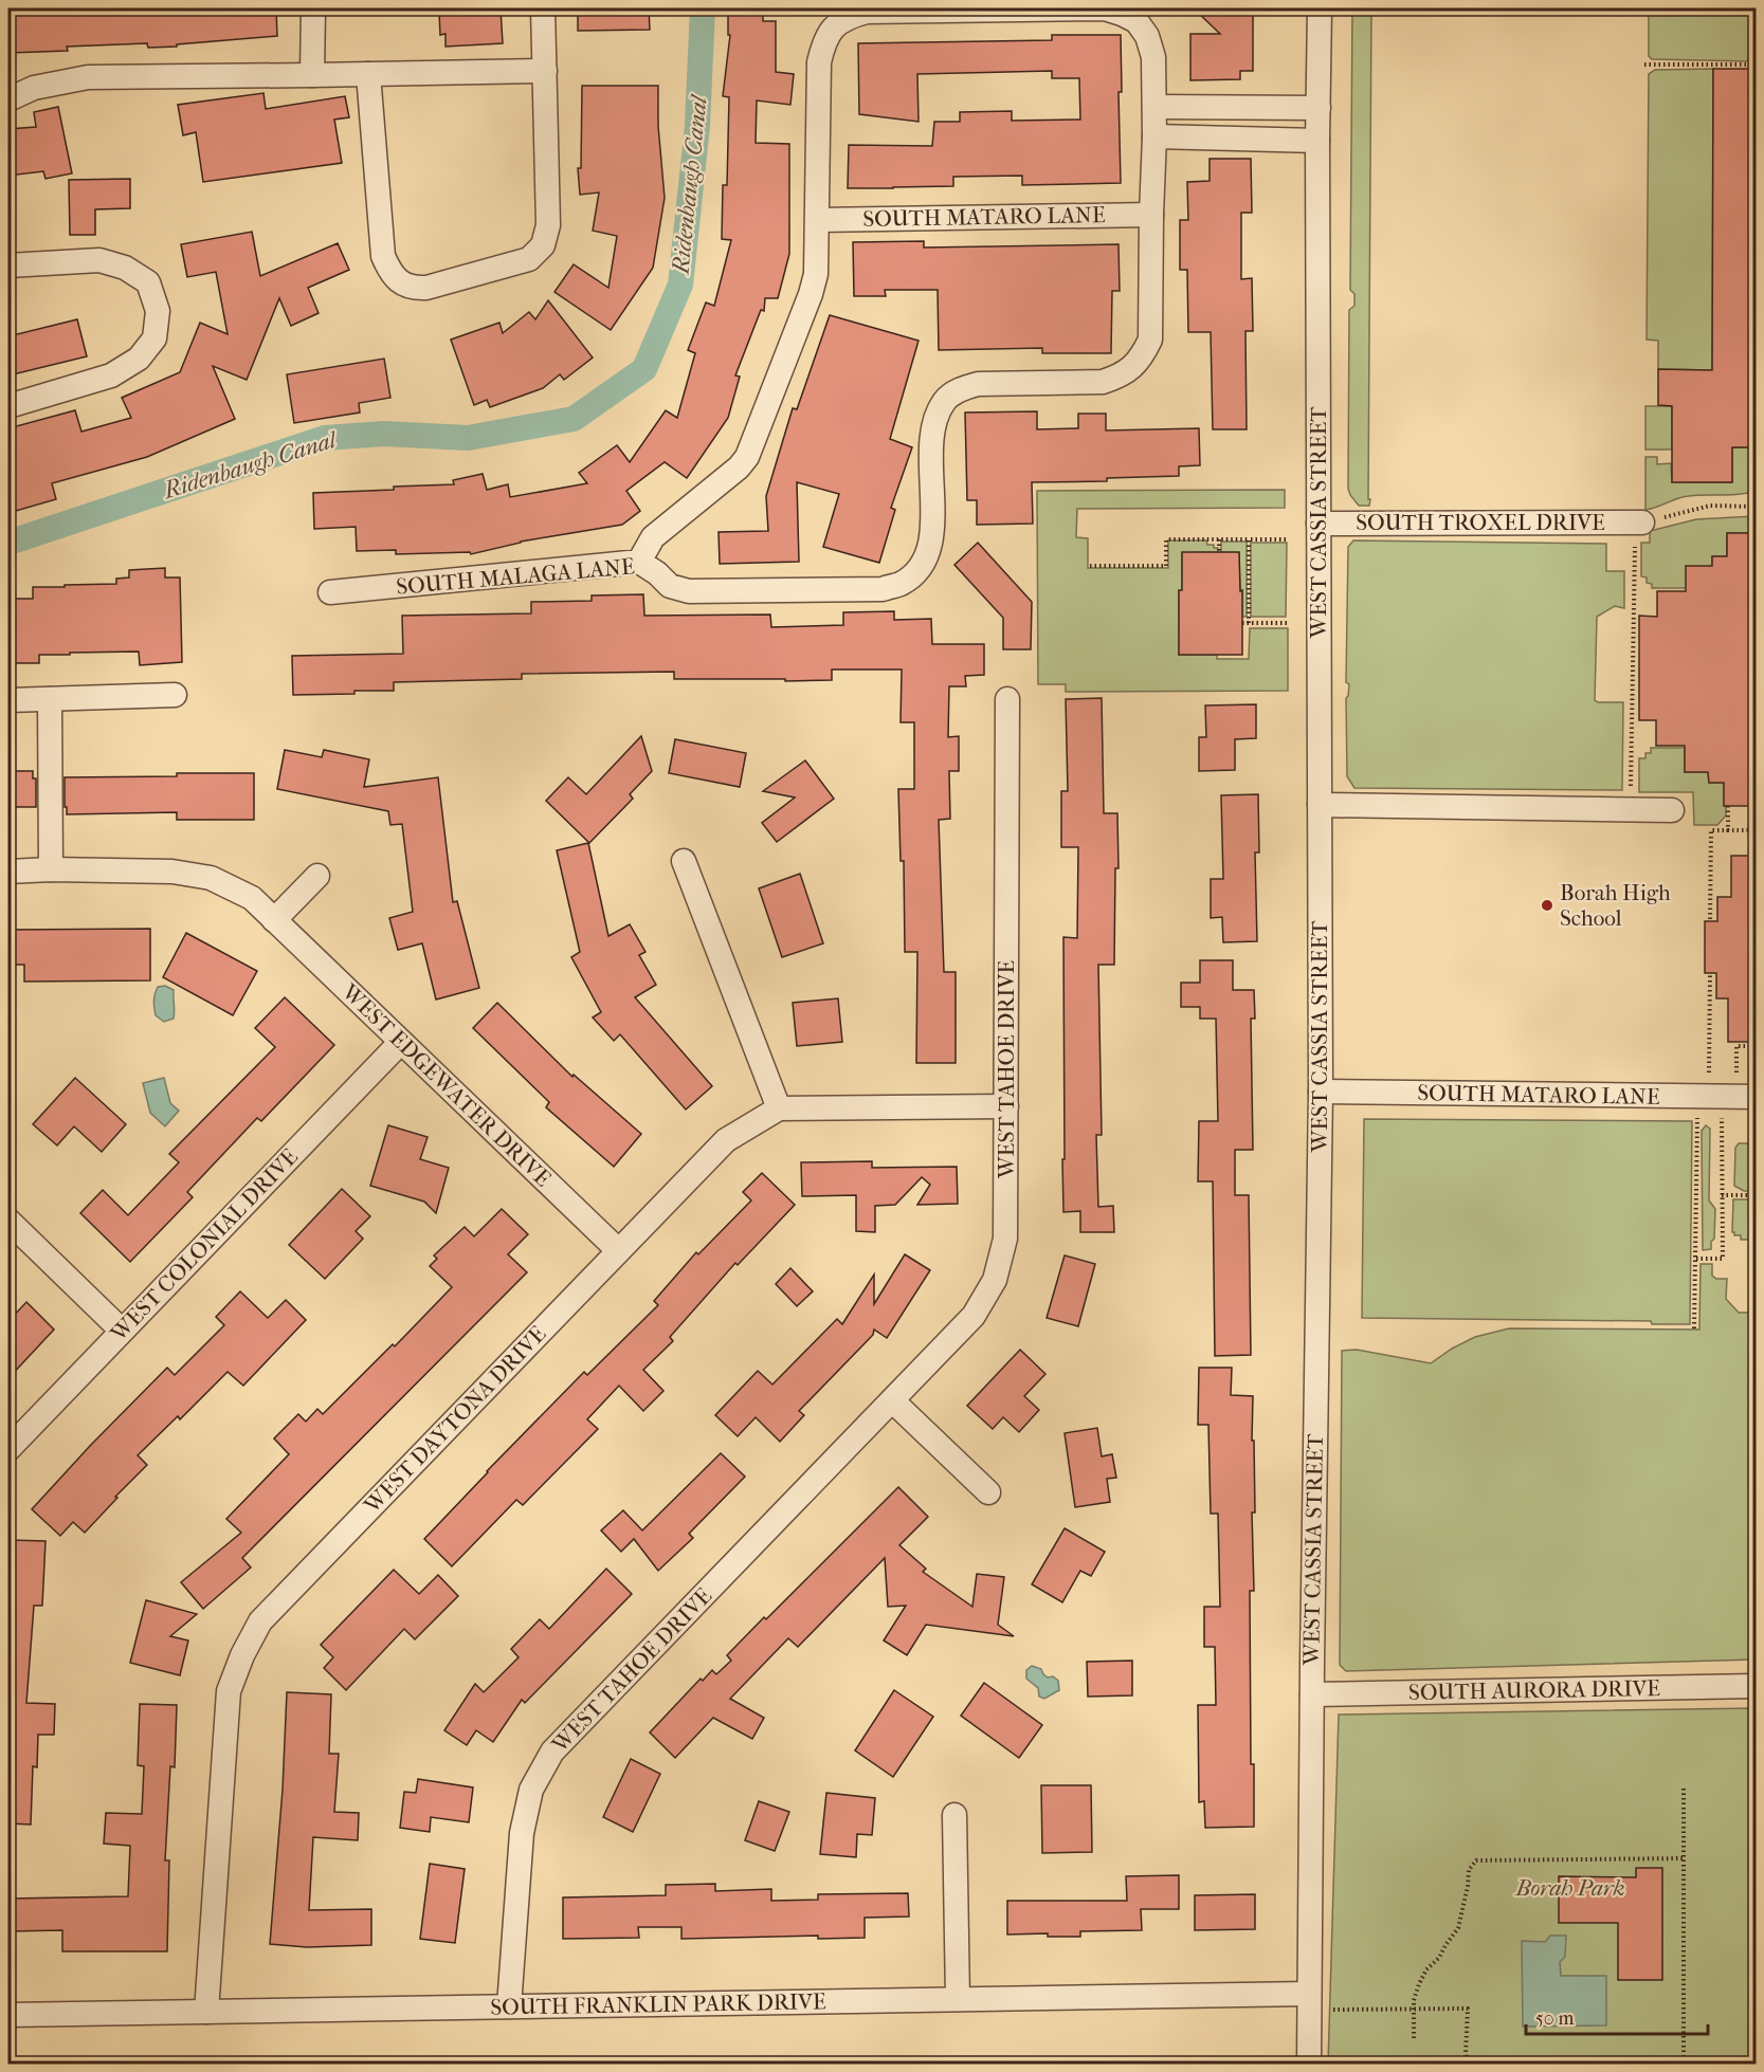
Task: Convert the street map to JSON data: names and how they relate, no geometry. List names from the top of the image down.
{
  "streets": {
    "street": [
      "SOUTH MATARO LANE",
      "WEST CASSIA STREET",
      "SOUTH TROXEL DRIVE",
      "SOUTH MALAGA LANE",
      "WEST TAHOE DRIVE",
      "WEST EDGEWATER DRIVE",
      "WEST COLONIAL DRIVE",
      "WEST DAYTONA DRIVE",
      "SOUTH AURORA DRIVE",
      "SOUTH FRANKLIN PARK DRIVE"
    ]
  },
  "crossings": [
    ["SOUTH MATARO LANE", "WEST CASSIA STREET"],
    ["SOUTH MATARO LANE", "SOUTH MALAGA LANE"],
    ["WEST CASSIA STREET", "SOUTH TROXEL DRIVE"],
    ["WEST CASSIA STREET", "SOUTH AURORA DRIVE"],
    ["WEST CASSIA STREET", "SOUTH FRANKLIN PARK DRIVE"],
    ["WEST TAHOE DRIVE", "SOUTH FRANKLIN PARK DRIVE"],
    ["WEST EDGEWATER DRIVE", "WEST COLONIAL DRIVE"],
    ["WEST EDGEWATER DRIVE", "WEST DAYTONA DRIVE"],
    ["WEST DAYTONA DRIVE", "SOUTH FRANKLIN PARK DRIVE"]
  ],
  "water": ["Ridenbaugh Canal"],
  "parks": ["Borah Park"],
  "places": ["Borah High School"],
  "scale_bar": "50 m"
}
